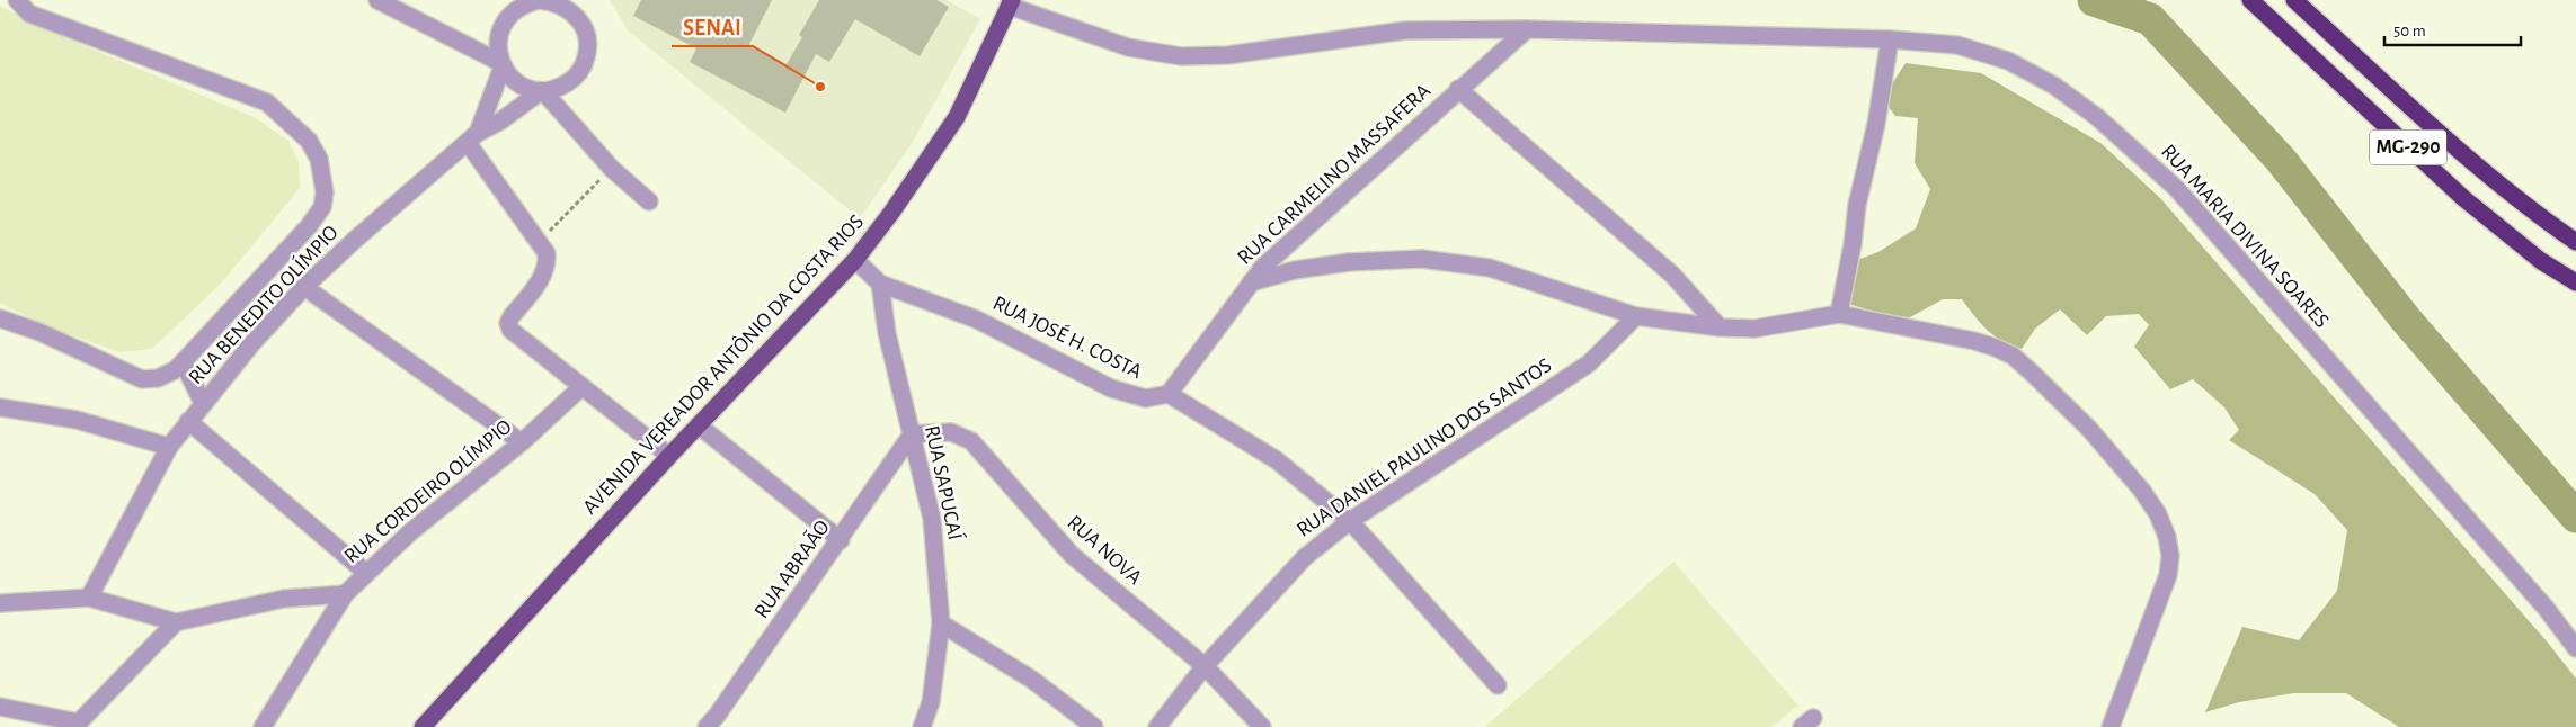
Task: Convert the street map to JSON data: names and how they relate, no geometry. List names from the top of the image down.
{
  "streets": {
    "highway": ["MG-290"],
    "main road": ["AVENIDA VEREADOR ANTÔNIO DA COSTA RIOS"],
    "street": [
      "RUA CARMELINO MASSAFERA",
      "RUA MARIA DIVINA SOARES",
      "RUA BENEDITO OLÍMPIO",
      "RUA JOSÉ H. COSTA",
      "RUA DANIEL PAULINO DOS SANTOS",
      "RUA SAPUCAÍ",
      "RUA CORDEIRO OLÍMPIO",
      "RUA NOVA",
      "RUA ABRAÃO"
    ]
  },
  "crossings": [
    ["RUA CARMELINO MASSAFERA", "RUA MARIA DIVINA SOARES"],
    ["RUA CARMELINO MASSAFERA", "RUA JOSÉ H. COSTA"],
    ["RUA MARIA DIVINA SOARES", "AVENIDA VEREADOR ANTÔNIO DA COSTA RIOS"],
    ["RUA JOSÉ H. COSTA", "RUA SAPUCAÍ"],
    ["RUA DANIEL PAULINO DOS SANTOS", "RUA NOVA"],
    ["RUA SAPUCAÍ", "RUA NOVA"],
    ["RUA SAPUCAÍ", "RUA ABRAÃO"],
    ["RUA NOVA", "RUA ABRAÃO"]
  ],
  "places": ["SENAI"],
  "scale_bar": "50 m"
}
